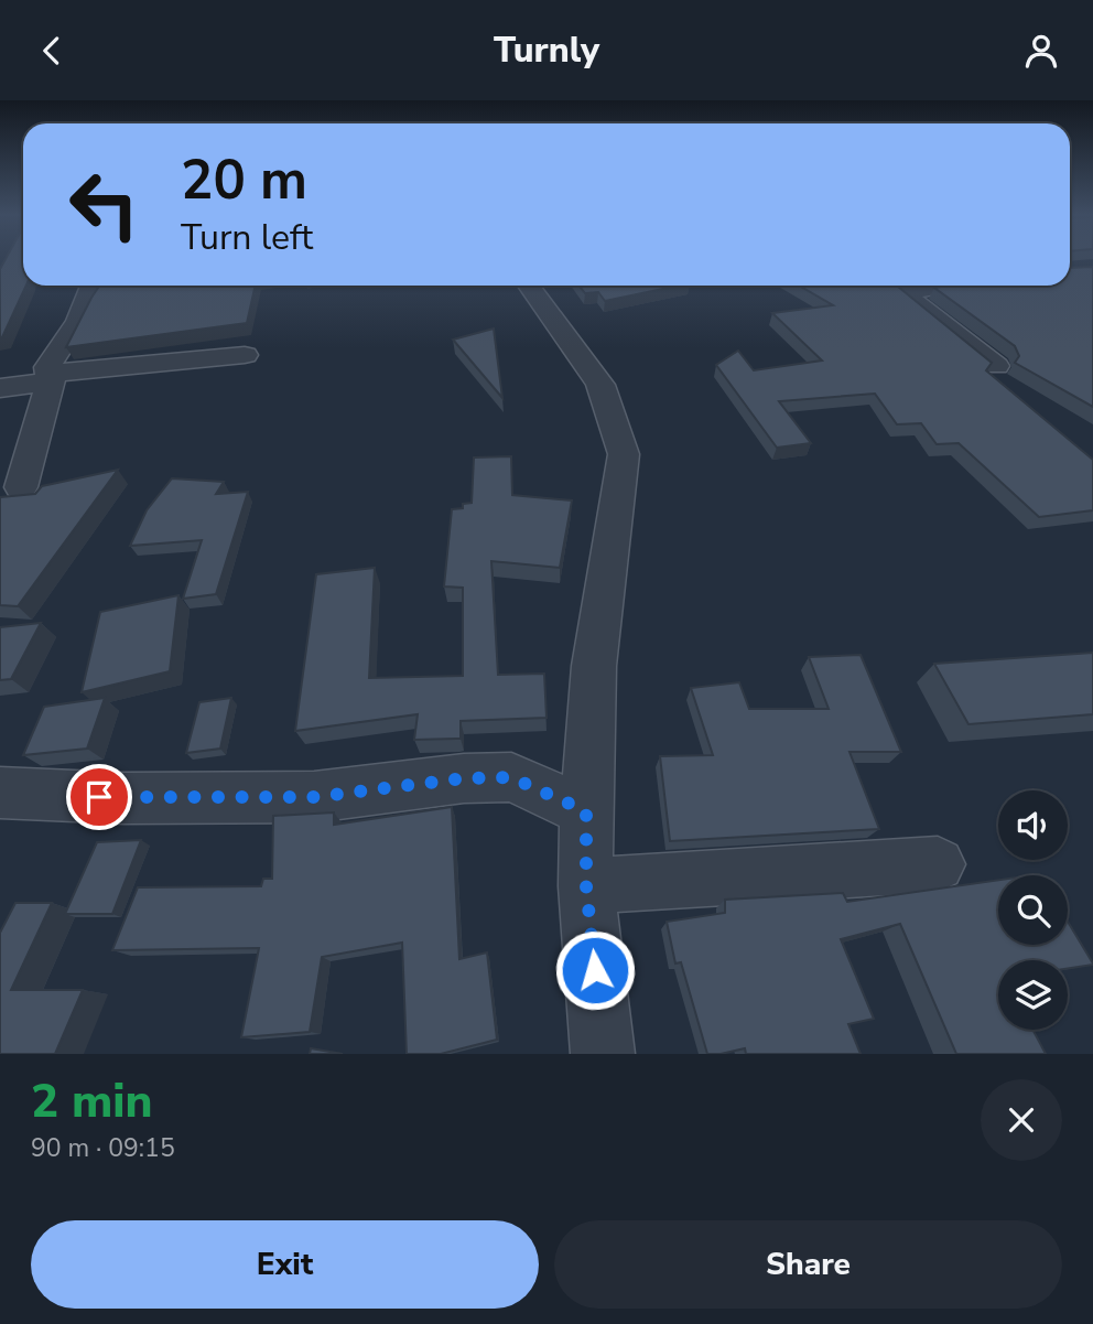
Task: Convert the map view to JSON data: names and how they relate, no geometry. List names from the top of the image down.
{
  "page": {
    "header": "Turnly",
    "turn": ["20 m", "Turn left"],
    "heading": ["2 min", "90 m · 09:15"],
    "buttons": ["Exit", "Share"]
  }
}
